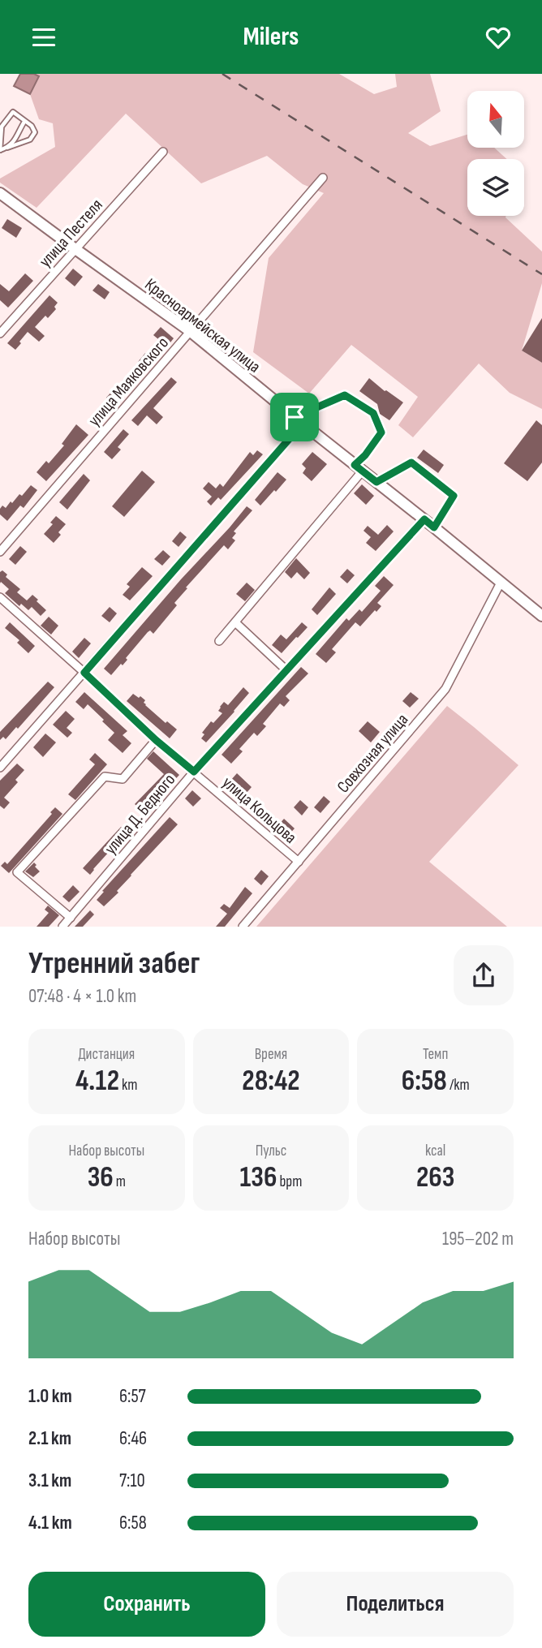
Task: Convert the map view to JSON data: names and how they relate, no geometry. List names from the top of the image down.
{
  "streets": {
    "main road": ["Красноармейская улица"],
    "street": [
      "улица Пестеля",
      "улица Маяковского",
      "Совхозная улица",
      "улица Кольцова",
      "улица Д. Бедного"
    ]
  },
  "crossings": [
    ["улица Пестеля", "Красноармейская улица"],
    ["Красноармейская улица", "улица Маяковского"],
    ["Красноармейская улица", "Совхозная улица"],
    ["Красноармейская улица", "улица Д. Бедного"],
    ["Совхозная улица", "улица Кольцова"],
    ["улица Кольцова", "улица Д. Бедного"]
  ],
  "north": "top",
  "page": {
    "header": "Milers",
    "heading": ["Утренний забег", "07:48 · 4 × 1.0 km"],
    "stats": [
      ["Дистанция", "4.12 km"],
      ["Время", "28:42"],
      ["Темп", "6:58 /km"],
      ["Набор высоты", "36 m"],
      ["Пульс", "136 bpm"],
      ["kcal", "263"]
    ],
    "chart": ["Набор высоты", "195–202 m"],
    "list": [
      {
        "name": "1.0 km",
        "note": "6:57"
      },
      {
        "name": "2.1 km",
        "note": "6:46"
      },
      {
        "name": "3.1 km",
        "note": "7:10"
      },
      {
        "name": "4.1 km",
        "note": "6:58"
      }
    ],
    "buttons": ["Сохранить", "Поделиться"]
  }
}
